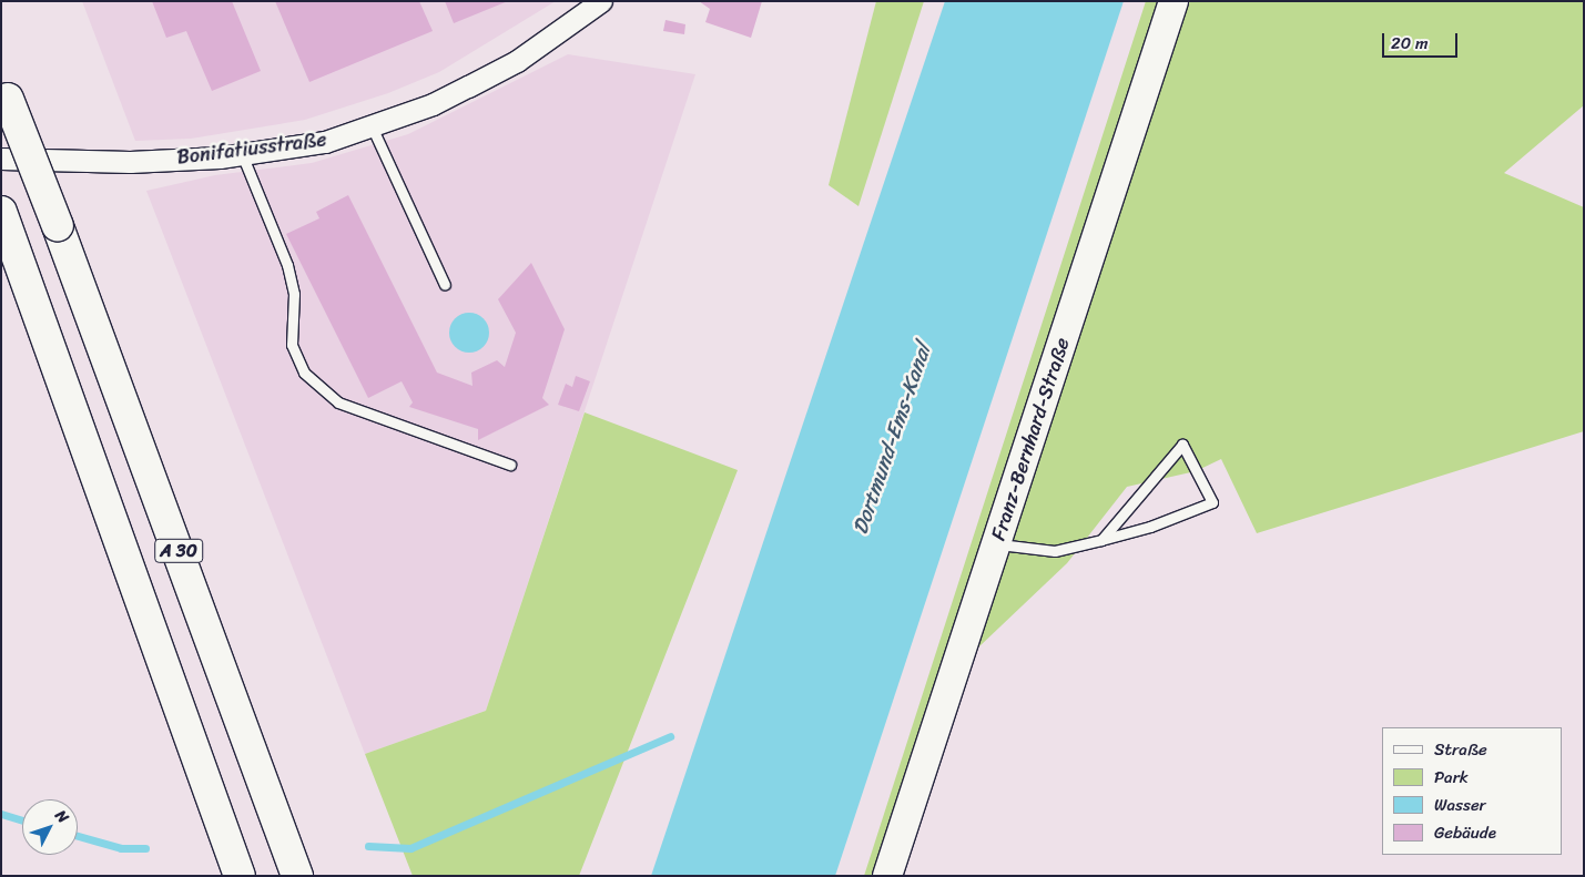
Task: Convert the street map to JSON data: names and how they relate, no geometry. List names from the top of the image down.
{
  "streets": {
    "highway": ["A 30"],
    "street": ["Bonifatiusstraße", "Franz-Bernhard-Straße"]
  },
  "water": ["Dortmund-Ems-Kanal"],
  "legend": [
    "Straße",
    "Park",
    "Wasser",
    "Gebäude"
  ],
  "scale_bar": "20 m",
  "north": "top right"
}
